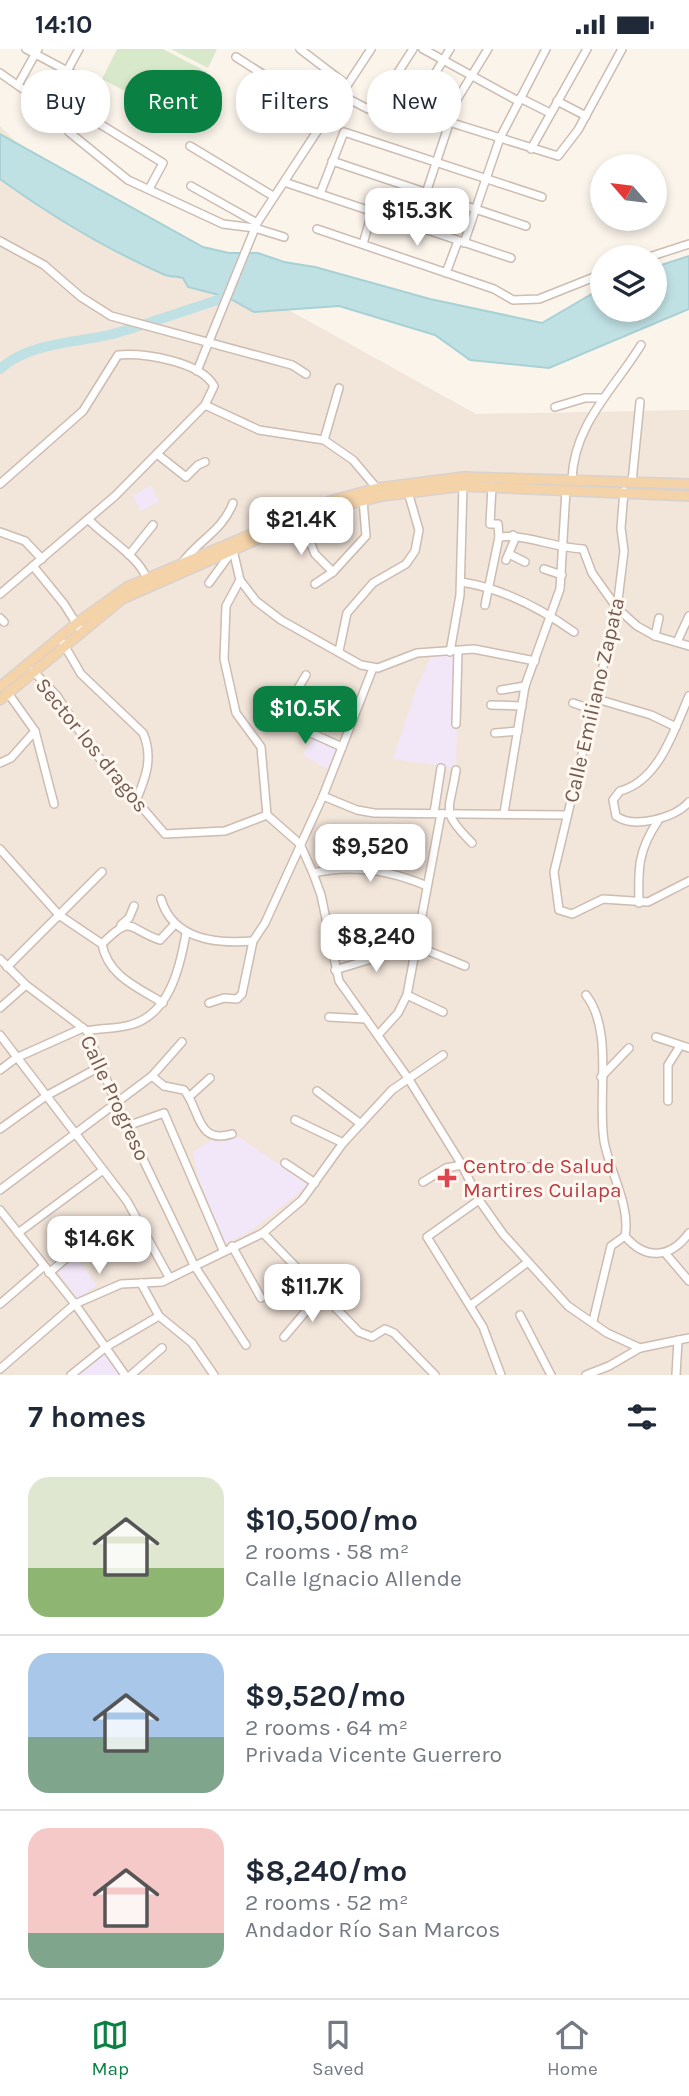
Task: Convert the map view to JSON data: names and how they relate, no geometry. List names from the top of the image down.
{
  "streets": {
    "street": ["Calle Emiliano Zapata", "Sector los dragos", "Calle Progreso"]
  },
  "places": {
    "health": ["Centro de Salud Martires Cuilapa"]
  },
  "north": "top left",
  "page": {
    "status": "14:10",
    "chip": [
      "Buy",
      "Rent",
      "Filters",
      "New"
    ],
    "price": [
      "$15.3K",
      "$21.4K",
      "$10.5K",
      "$9,520",
      "$8,240",
      "$14.6K",
      "$11.7K"
    ],
    "heading": "7 homes",
    "list": [
      {
        "name": "$10,500/mo",
        "note": "2 rooms · 58 m² · Calle Ignacio Allende"
      },
      {
        "name": "$9,520/mo",
        "note": "2 rooms · 64 m² · Privada Vicente Guerrero"
      },
      {
        "name": "$8,240/mo",
        "note": "2 rooms · 52 m² · Andador Río San Marcos"
      }
    ],
    "tabs": ["Map", "Saved", "Home"]
  }
}
